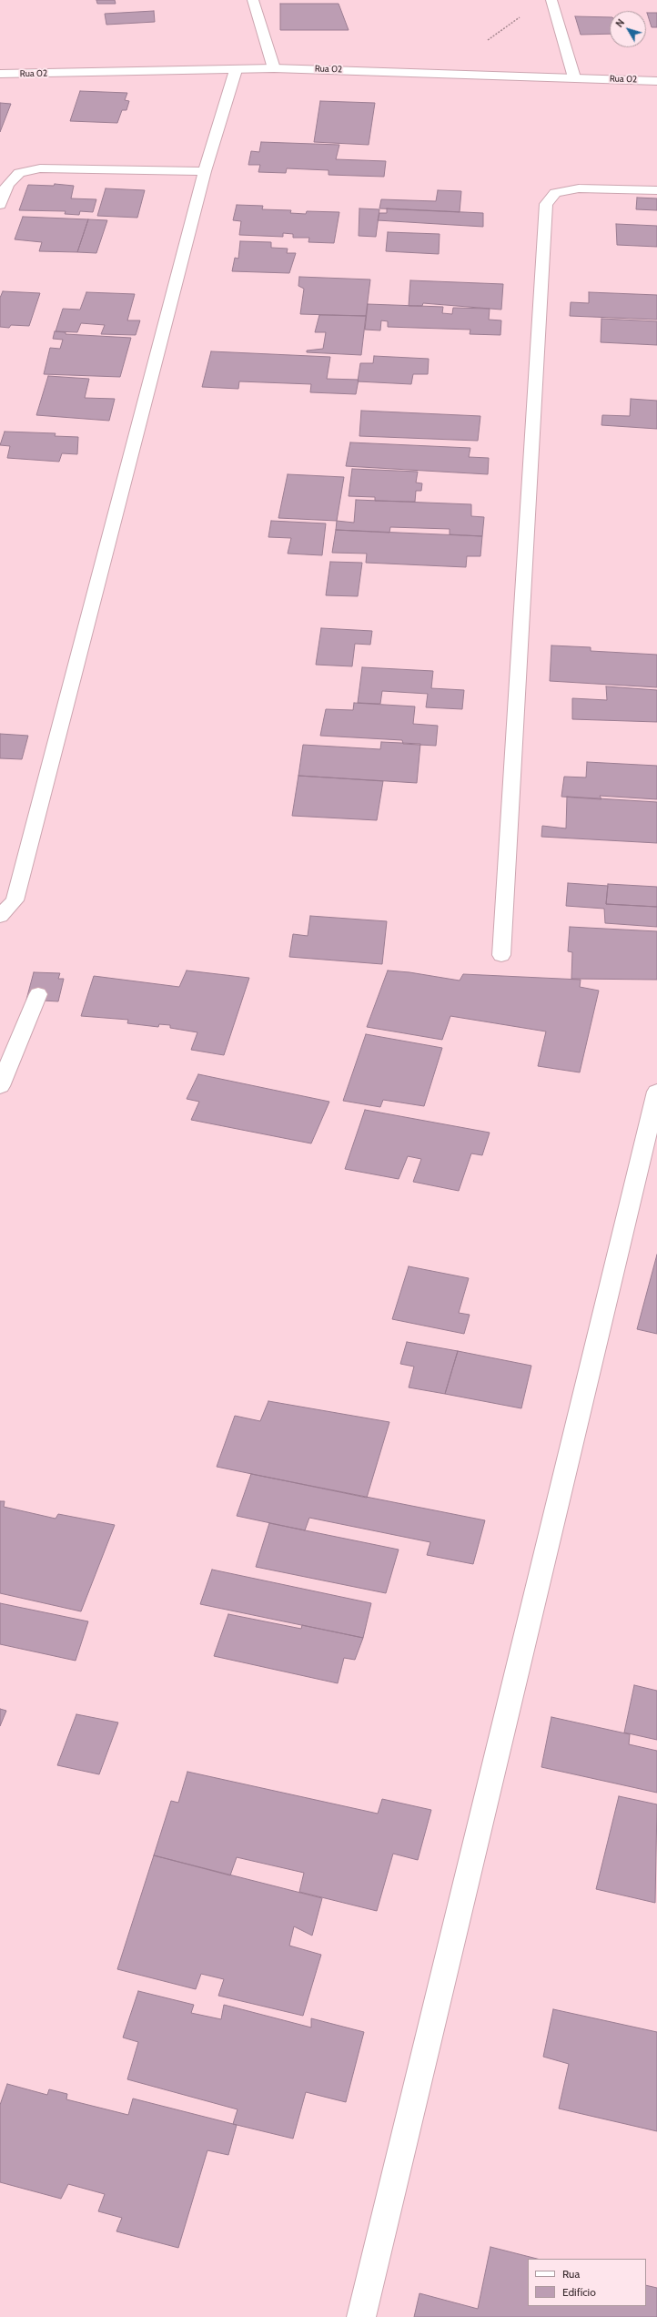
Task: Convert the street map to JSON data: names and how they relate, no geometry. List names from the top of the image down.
{
  "streets": {
    "street": ["Rua 02"]
  },
  "legend": ["Rua", "Edifício"],
  "north": "top left"
}
